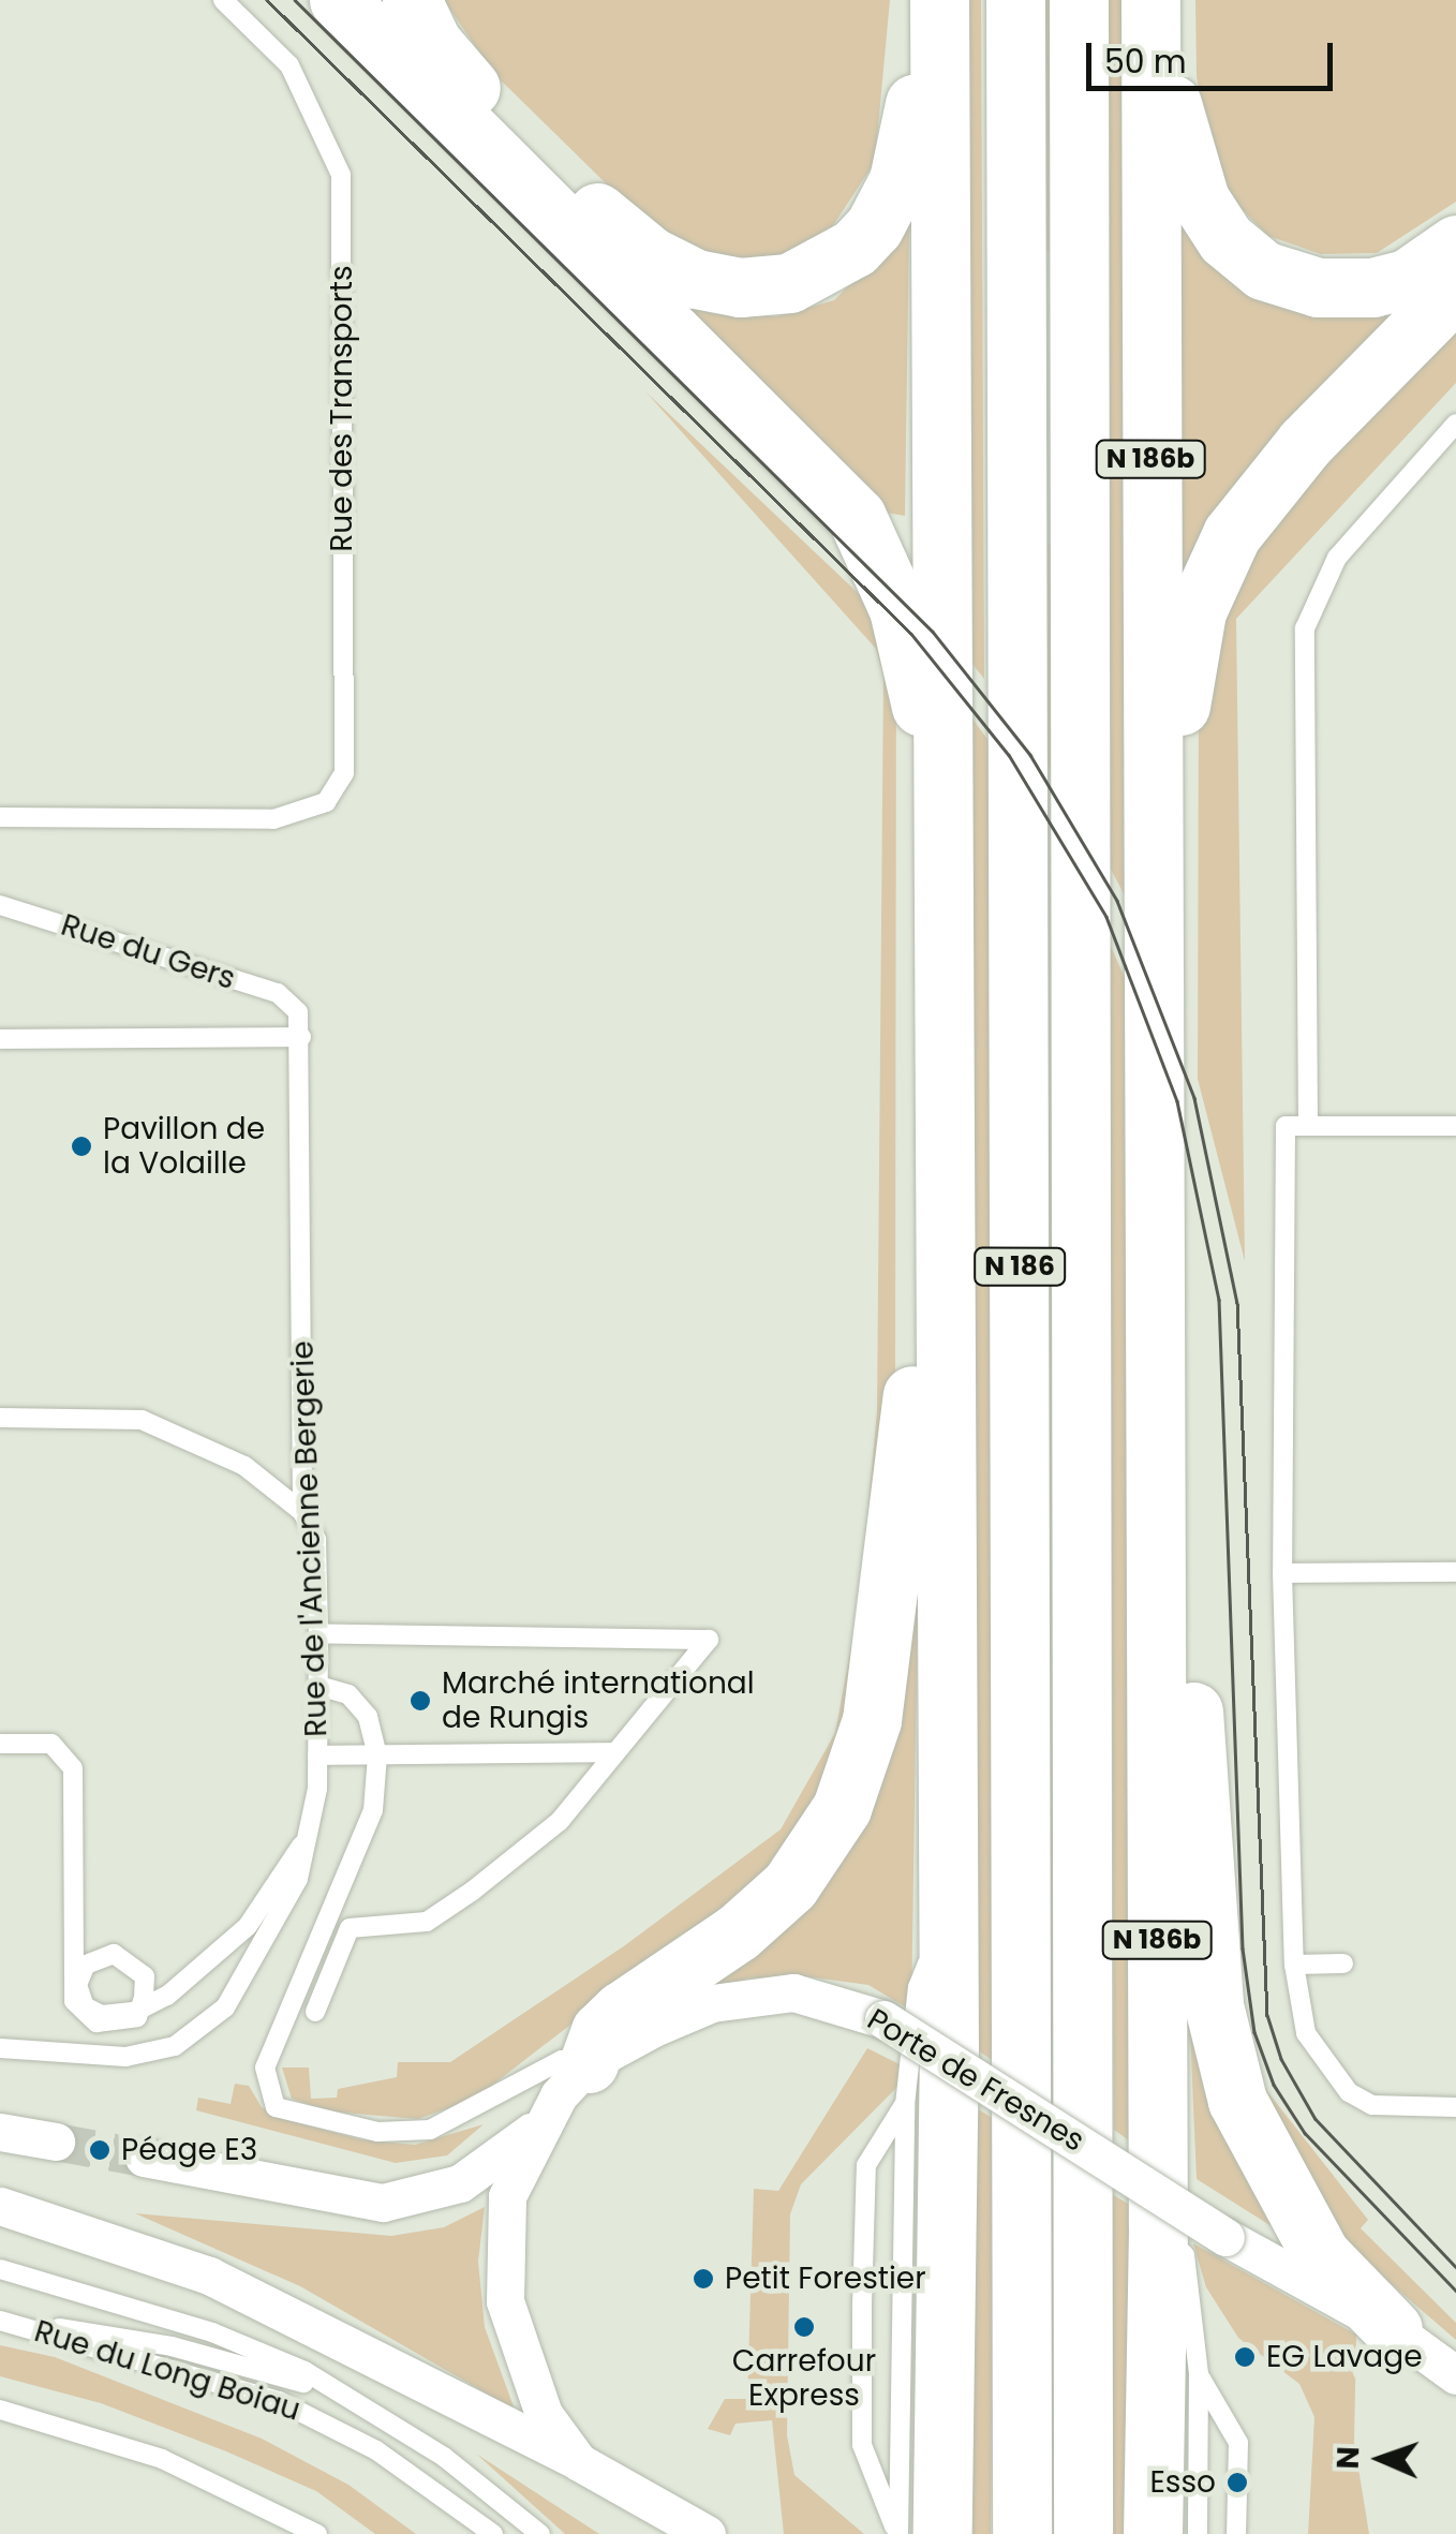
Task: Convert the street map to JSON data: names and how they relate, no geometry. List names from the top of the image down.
{
  "streets": {
    "highway": ["N 186b", "N 186"],
    "street": ["Porte de Fresnes"],
    "lane": [
      "Rue des Transports",
      "Rue du Gers",
      "Rue de l'Ancienne Bergerie",
      "Rue du Long Boiau"
    ]
  },
  "crossings": [
    ["Rue du Gers", "Rue de l'Ancienne Bergerie"]
  ],
  "places": [
    "Pavillon de la Volaille",
    "Marché international de Rungis",
    "Péage E3",
    "Petit Forestier",
    "Carrefour Express",
    "EG Lavage",
    "Esso"
  ],
  "scale_bar": "50 m",
  "north": "left"
}
